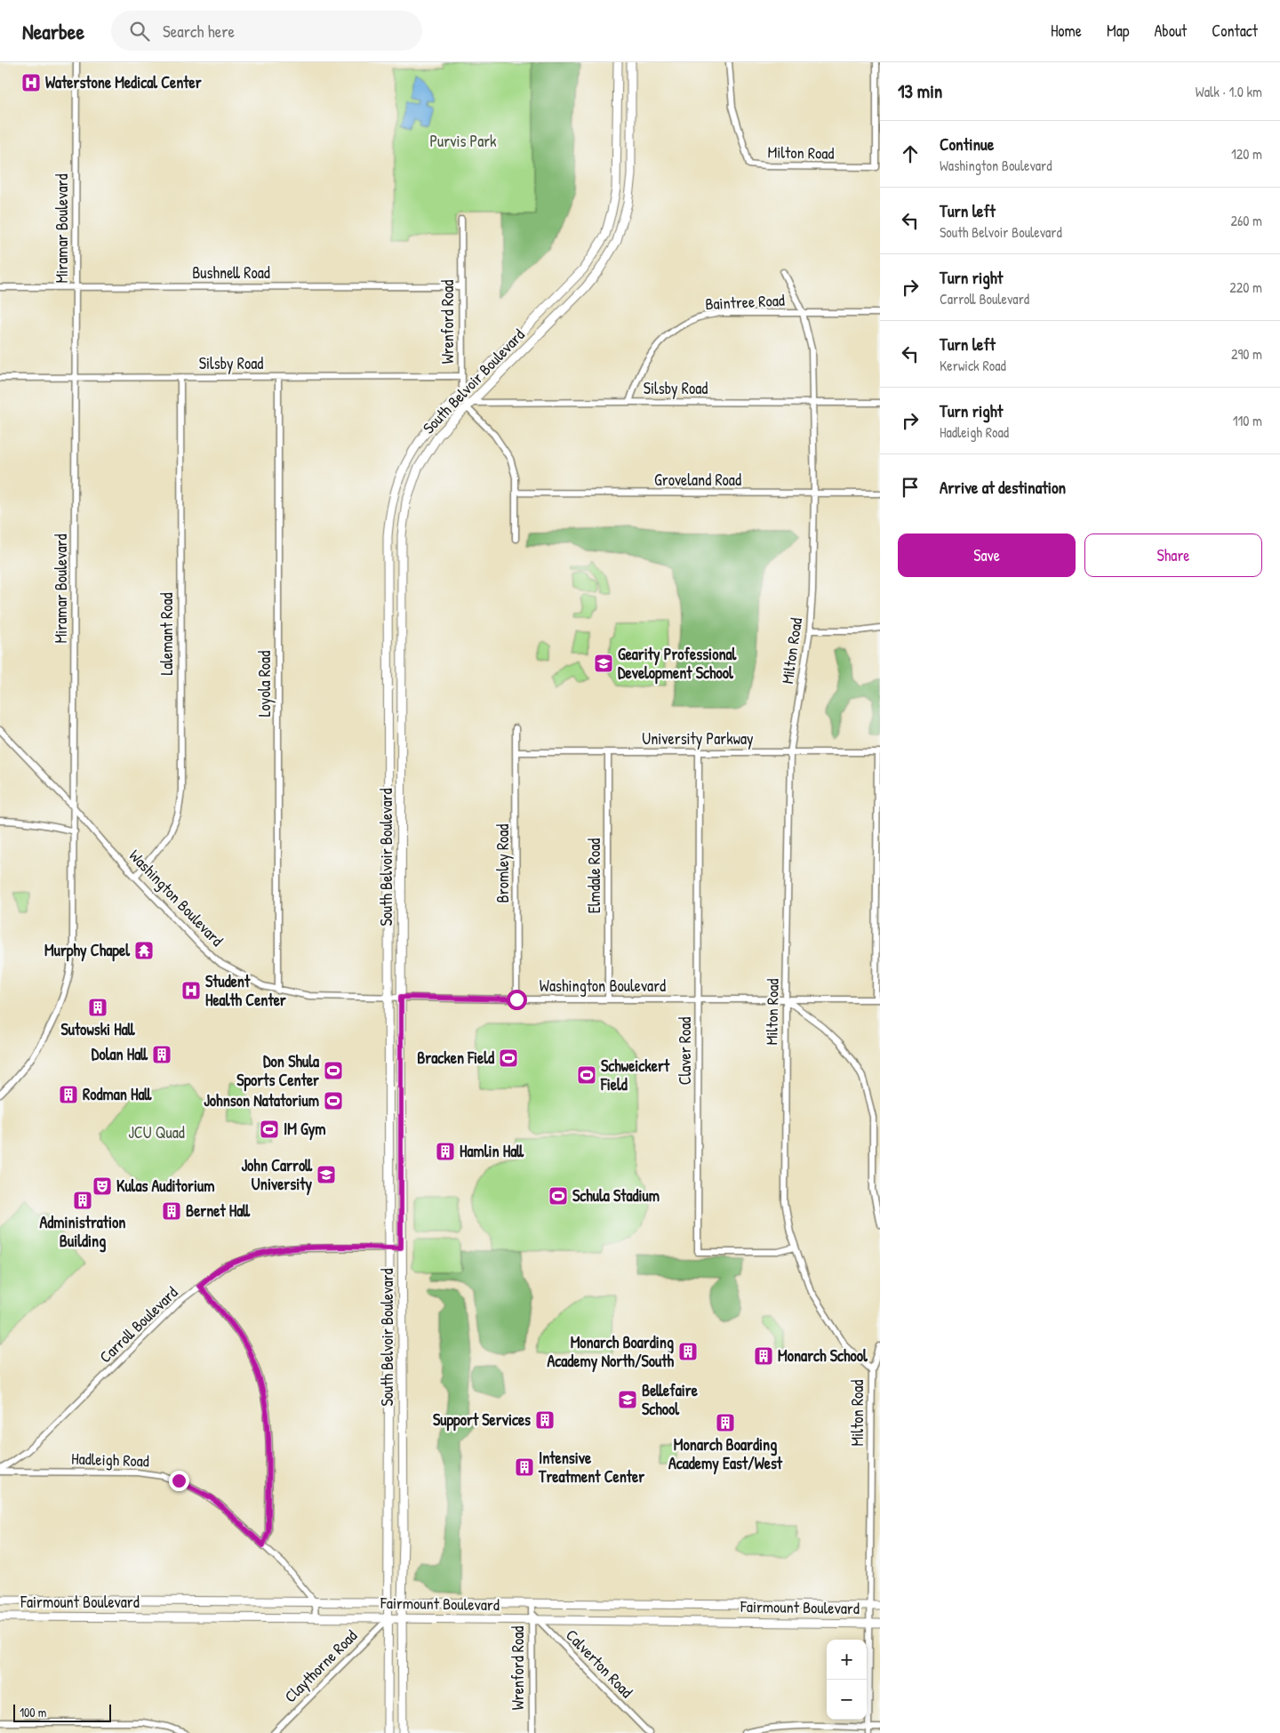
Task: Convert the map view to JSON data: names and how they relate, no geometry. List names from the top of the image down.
{
  "streets": {
    "street": [
      "Milton Road",
      "Miramar Boulevard",
      "Bushnell Road",
      "Baintree Road",
      "Wrenford Road",
      "Silsby Road",
      "South Belvoir Boulevard",
      "Groveland Road",
      "Lalemant Road",
      "Loyola Road",
      "University Parkway",
      "Bromley Road",
      "Elmdale Road",
      "Washington Boulevard",
      "Claver Road",
      "Carroll Boulevard",
      "Hadleigh Road",
      "Fairmount Boulevard",
      "Calverton Road",
      "Claythorne Road"
    ]
  },
  "crossings": [
    ["Milton Road", "Baintree Road"],
    ["Milton Road", "Silsby Road"],
    ["Milton Road", "Groveland Road"],
    ["Milton Road", "University Parkway"],
    ["Milton Road", "Washington Boulevard"],
    ["Milton Road", "Claver Road"],
    ["Milton Road", "Fairmount Boulevard"],
    ["Miramar Boulevard", "Bushnell Road"],
    ["Miramar Boulevard", "Silsby Road"],
    ["Miramar Boulevard", "Washington Boulevard"],
    ["Bushnell Road", "Wrenford Road"],
    ["Baintree Road", "Silsby Road"],
    ["Wrenford Road", "Silsby Road"],
    ["Wrenford Road", "South Belvoir Boulevard"],
    ["Wrenford Road", "Groveland Road"],
    ["Wrenford Road", "Fairmount Boulevard"],
    ["Wrenford Road", "Calverton Road"],
    ["Silsby Road", "South Belvoir Boulevard"],
    ["Silsby Road", "Lalemant Road"],
    ["Silsby Road", "Loyola Road"],
    ["South Belvoir Boulevard", "Washington Boulevard"],
    ["South Belvoir Boulevard", "Carroll Boulevard"],
    ["South Belvoir Boulevard", "Fairmount Boulevard"],
    ["South Belvoir Boulevard", "Claythorne Road"],
    ["Lalemant Road", "Washington Boulevard"],
    ["Loyola Road", "Washington Boulevard"],
    ["University Parkway", "Bromley Road"],
    ["University Parkway", "Elmdale Road"],
    ["University Parkway", "Claver Road"],
    ["Bromley Road", "Washington Boulevard"],
    ["Elmdale Road", "Washington Boulevard"],
    ["Washington Boulevard", "Claver Road"],
    ["Carroll Boulevard", "Hadleigh Road"],
    ["Hadleigh Road", "Fairmount Boulevard"],
    ["Fairmount Boulevard", "Calverton Road"],
    ["Fairmount Boulevard", "Claythorne Road"]
  ],
  "parks": ["Purvis Park", "JCU Quad"],
  "places": {
    "hospital": ["Waterstone Medical Center", "Student Health Center"],
    "school or university": ["Gearity Professional Development School", "John Carroll University", "Bellefaire School"],
    "temple": ["Murphy Chapel"],
    "building": [
      "Sutowski Hall",
      "Dolan Hall",
      "Rodman Hall",
      "Hamlin Hall",
      "Administration Building",
      "Bernet Hall",
      "Monarch Boarding Academy North/South",
      "Monarch School",
      "Support Services",
      "Monarch Boarding Academy East/West",
      "Intensive Treatment Center"
    ],
    "sports": [
      "Bracken Field",
      "Don Shula Sports Center",
      "Schweickert Field",
      "Johnson Natatorium",
      "IM Gym",
      "Schula Stadium"
    ],
    "theatre": ["Kulas Auditorium"]
  },
  "scale_bar": "100 m",
  "page": {
    "header": "Nearbee",
    "search": "Search here",
    "nav": [
      "Home",
      "Map",
      "About",
      "Contact"
    ],
    "heading": ["13 min", "Walk · 1.0 km"],
    "list": [
      ["Continue", "Washington Boulevard", "120 m"],
      ["Turn left", "South Belvoir Boulevard", "260 m"],
      ["Turn right", "Carroll Boulevard", "220 m"],
      ["Turn left", "Kerwick Road", "290 m"],
      ["Turn right", "Hadleigh Road", "110 m"],
      "Arrive at destination"
    ],
    "buttons": ["Save", "Share"],
    "map_buttons": ["+", "−"],
    "scale": "100 m"
  }
}
